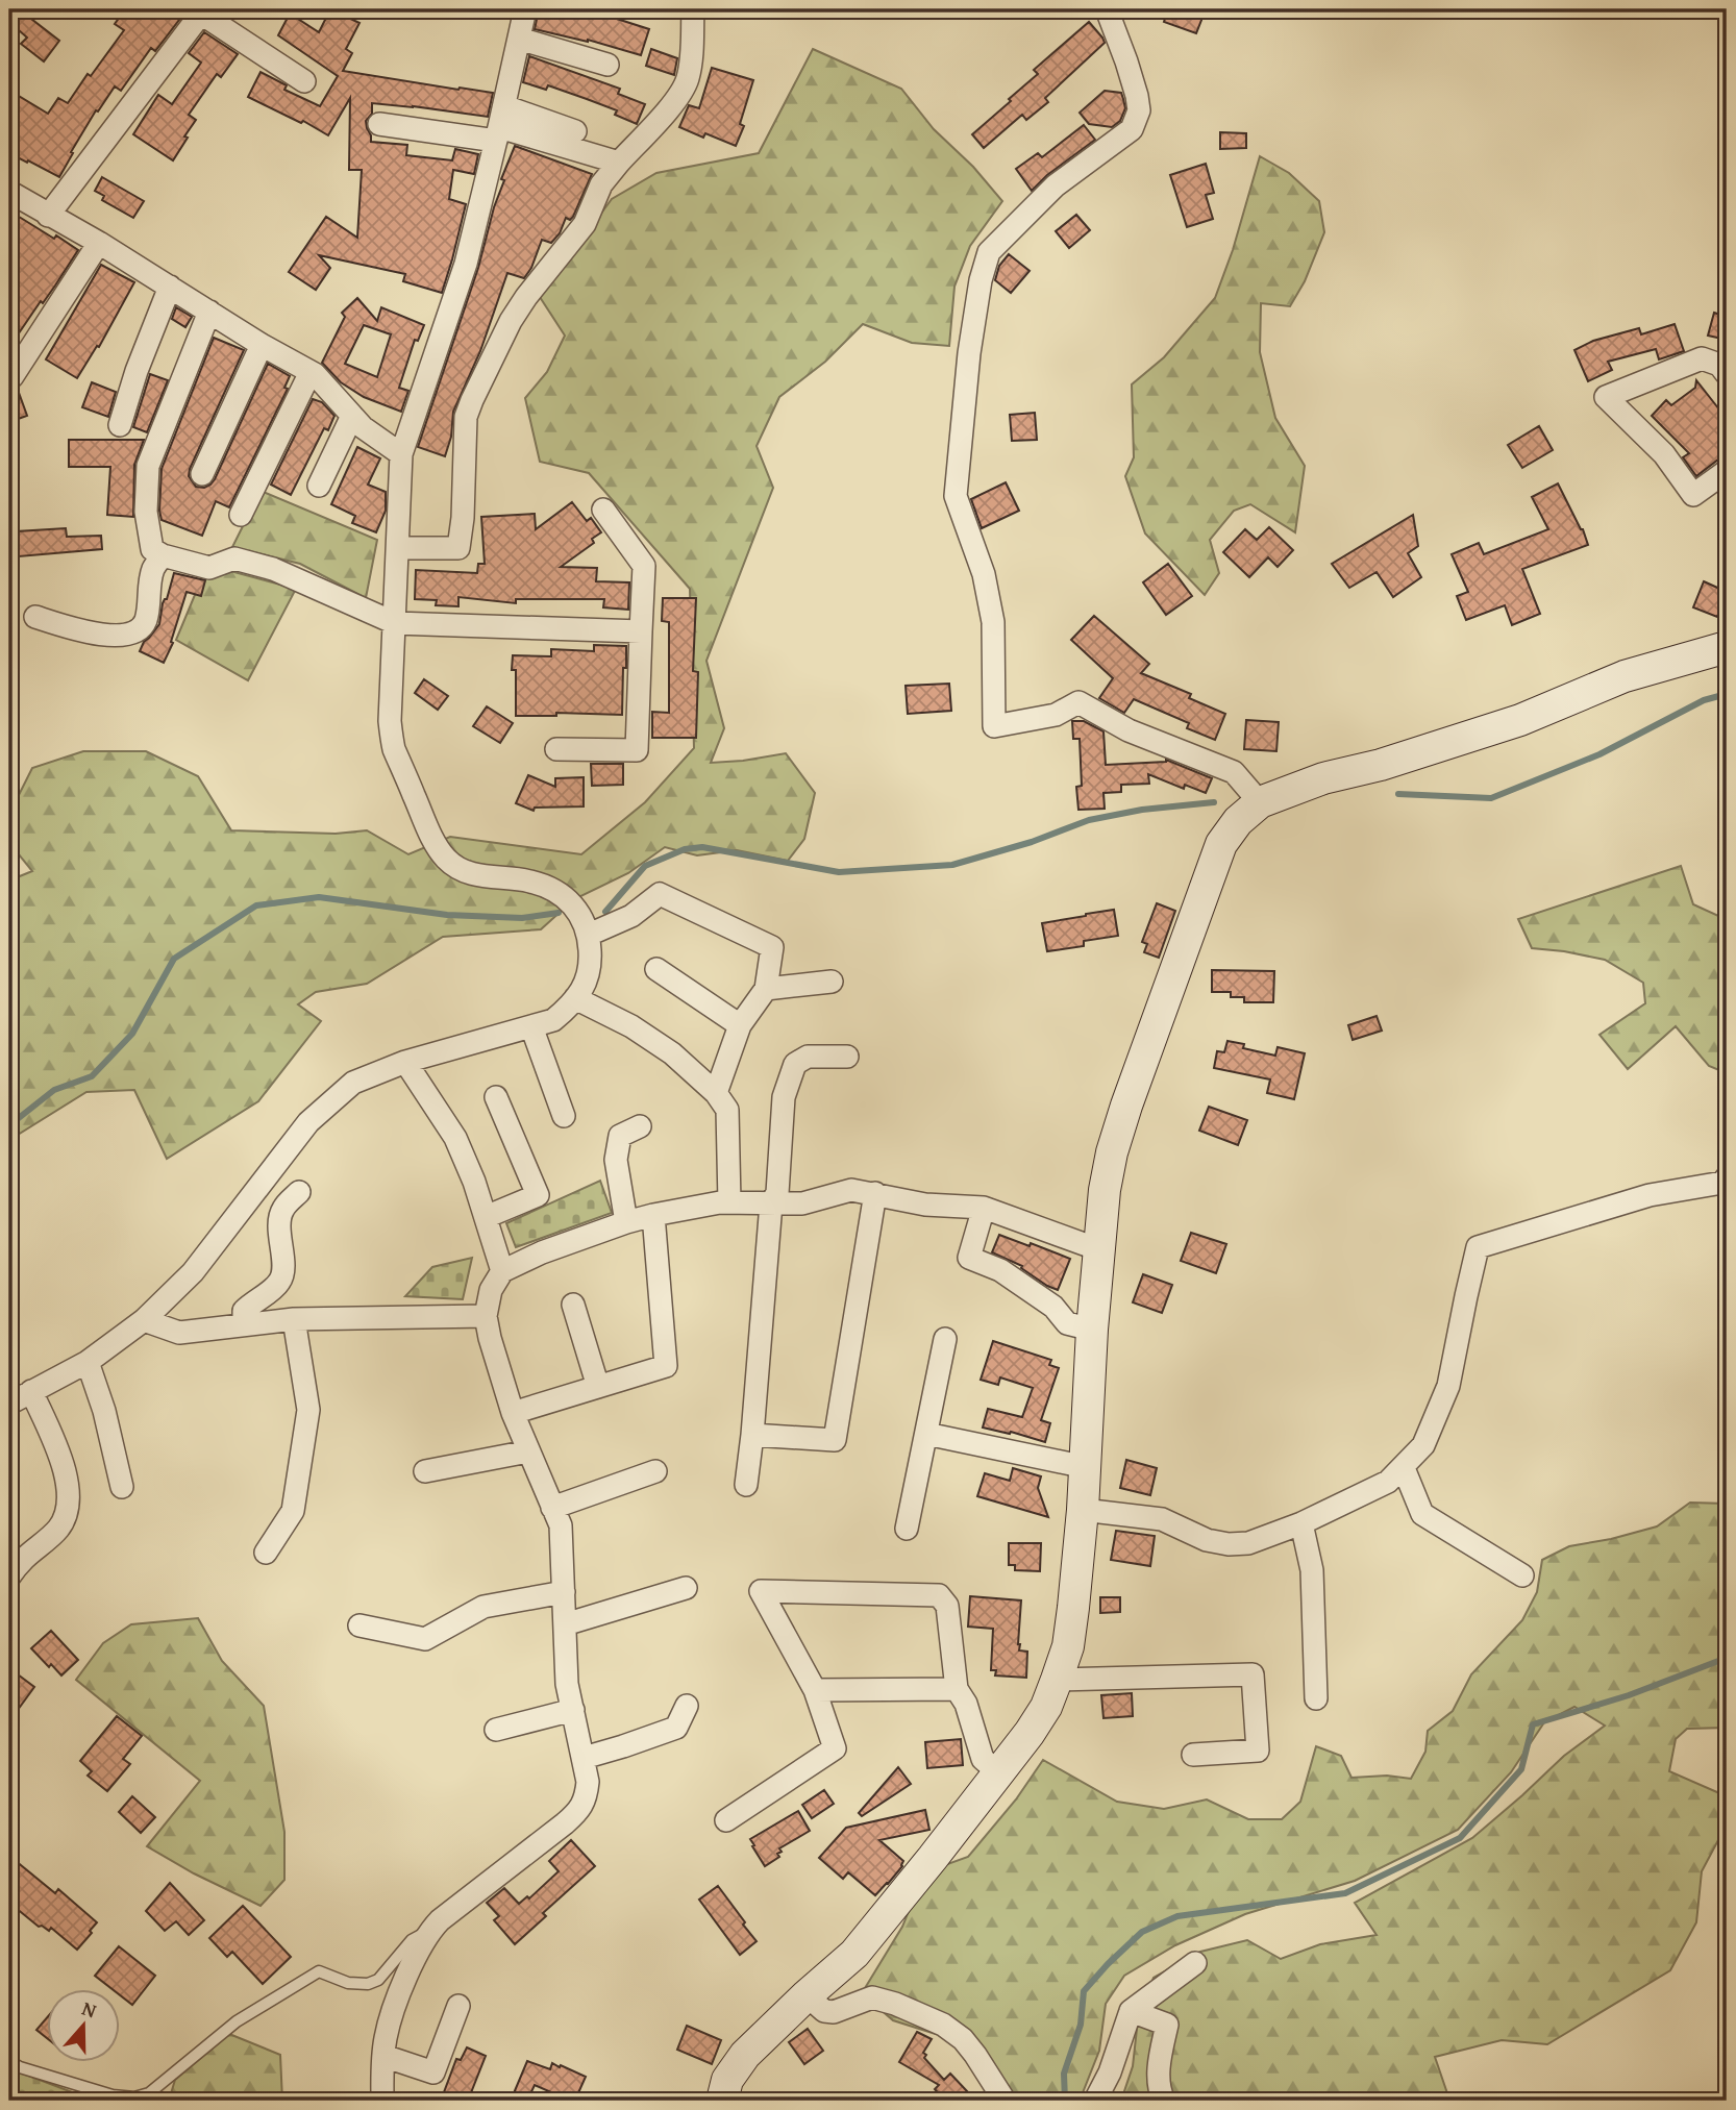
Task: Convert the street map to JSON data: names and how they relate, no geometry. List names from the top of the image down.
{
  "north": "top"
}
